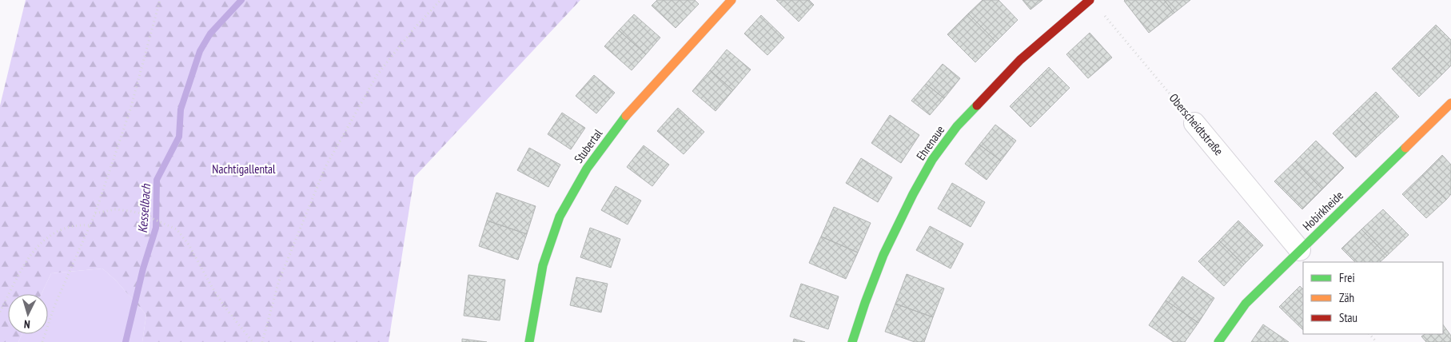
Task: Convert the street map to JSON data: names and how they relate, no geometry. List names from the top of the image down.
{
  "streets": {
    "street": [
      "Oberscheidtstraße",
      "Ehrenaue",
      "Stubertal",
      "Hobirkheide"
    ]
  },
  "crossings": [
    ["Oberscheidtstraße", "Hobirkheide"]
  ],
  "water": ["Kesselbach"],
  "parks": ["Nachtigallental"],
  "legend": ["Frei", "Zäh", "Stau"],
  "north": "bottom"
}
